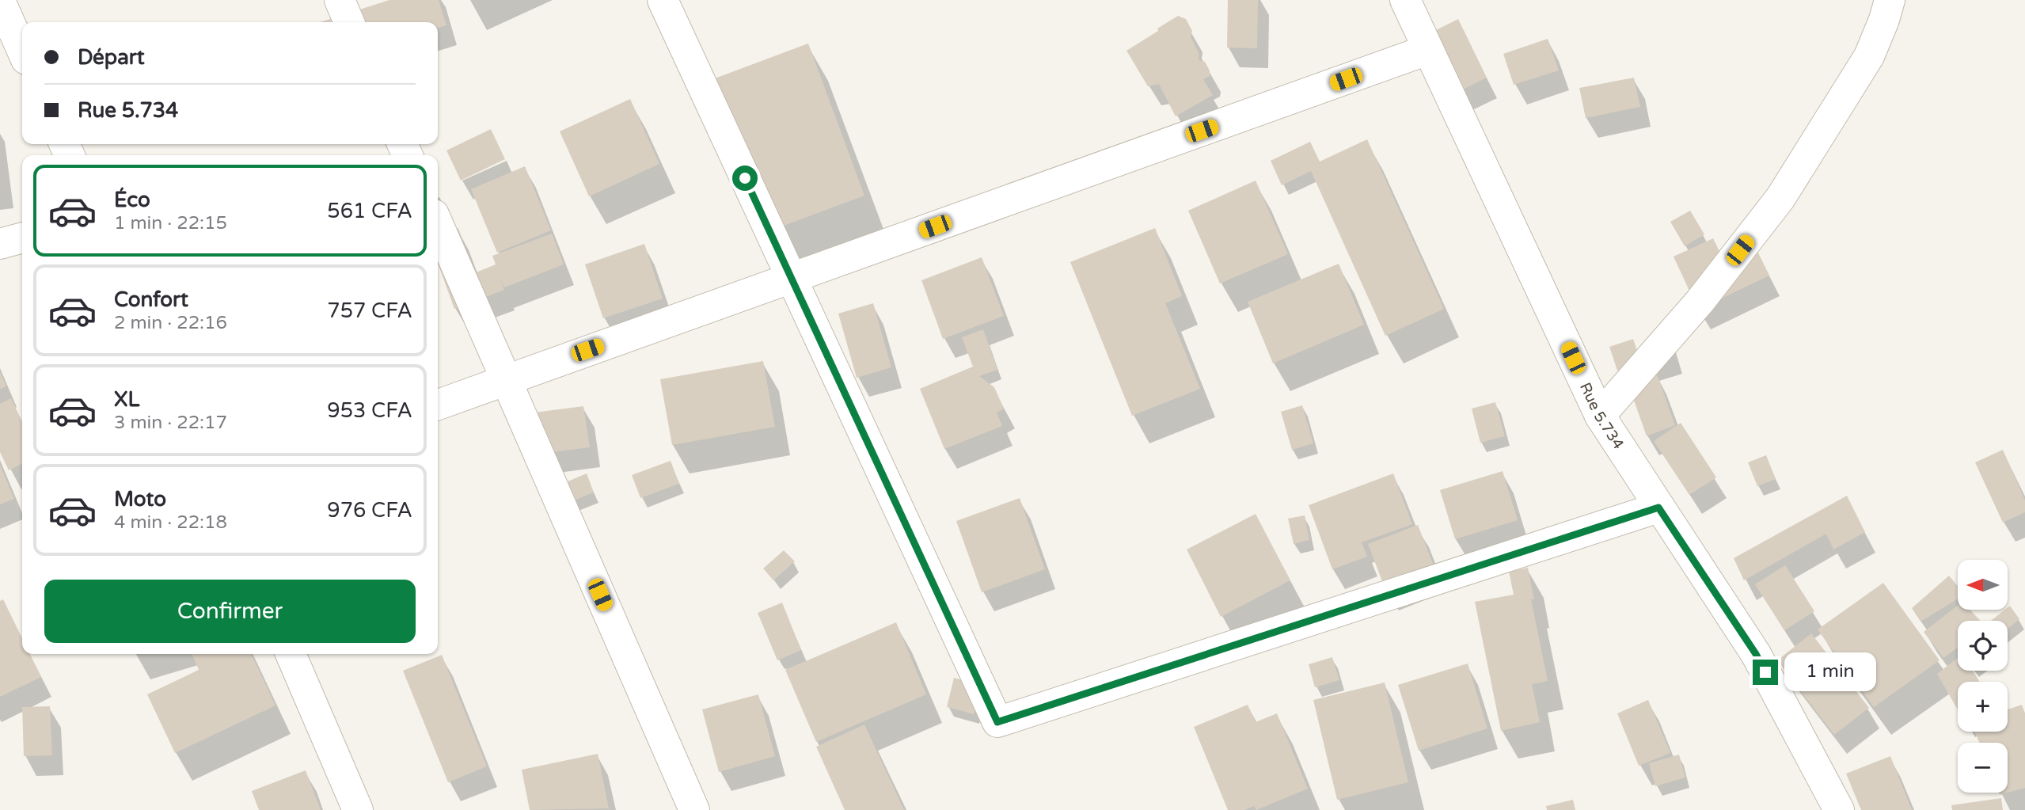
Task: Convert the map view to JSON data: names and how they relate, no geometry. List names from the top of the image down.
{
  "streets": {
    "street": ["Rue 5.734"]
  },
  "north": "left",
  "page": {
    "banner": ["Départ", "Rue 5.734"],
    "list": [
      {
        "name": "Éco",
        "note": "1 min · 22:15",
        "value": "561 CFA"
      },
      {
        "name": "Confort",
        "note": "2 min · 22:16",
        "value": "757 CFA"
      },
      {
        "name": "XL",
        "note": "3 min · 22:17",
        "value": "953 CFA"
      },
      {
        "name": "Moto",
        "note": "4 min · 22:18",
        "value": "976 CFA"
      }
    ],
    "map_buttons": ["+", "−"],
    "buttons": "Confirmer",
    "bubble": "1 min"
  }
}
